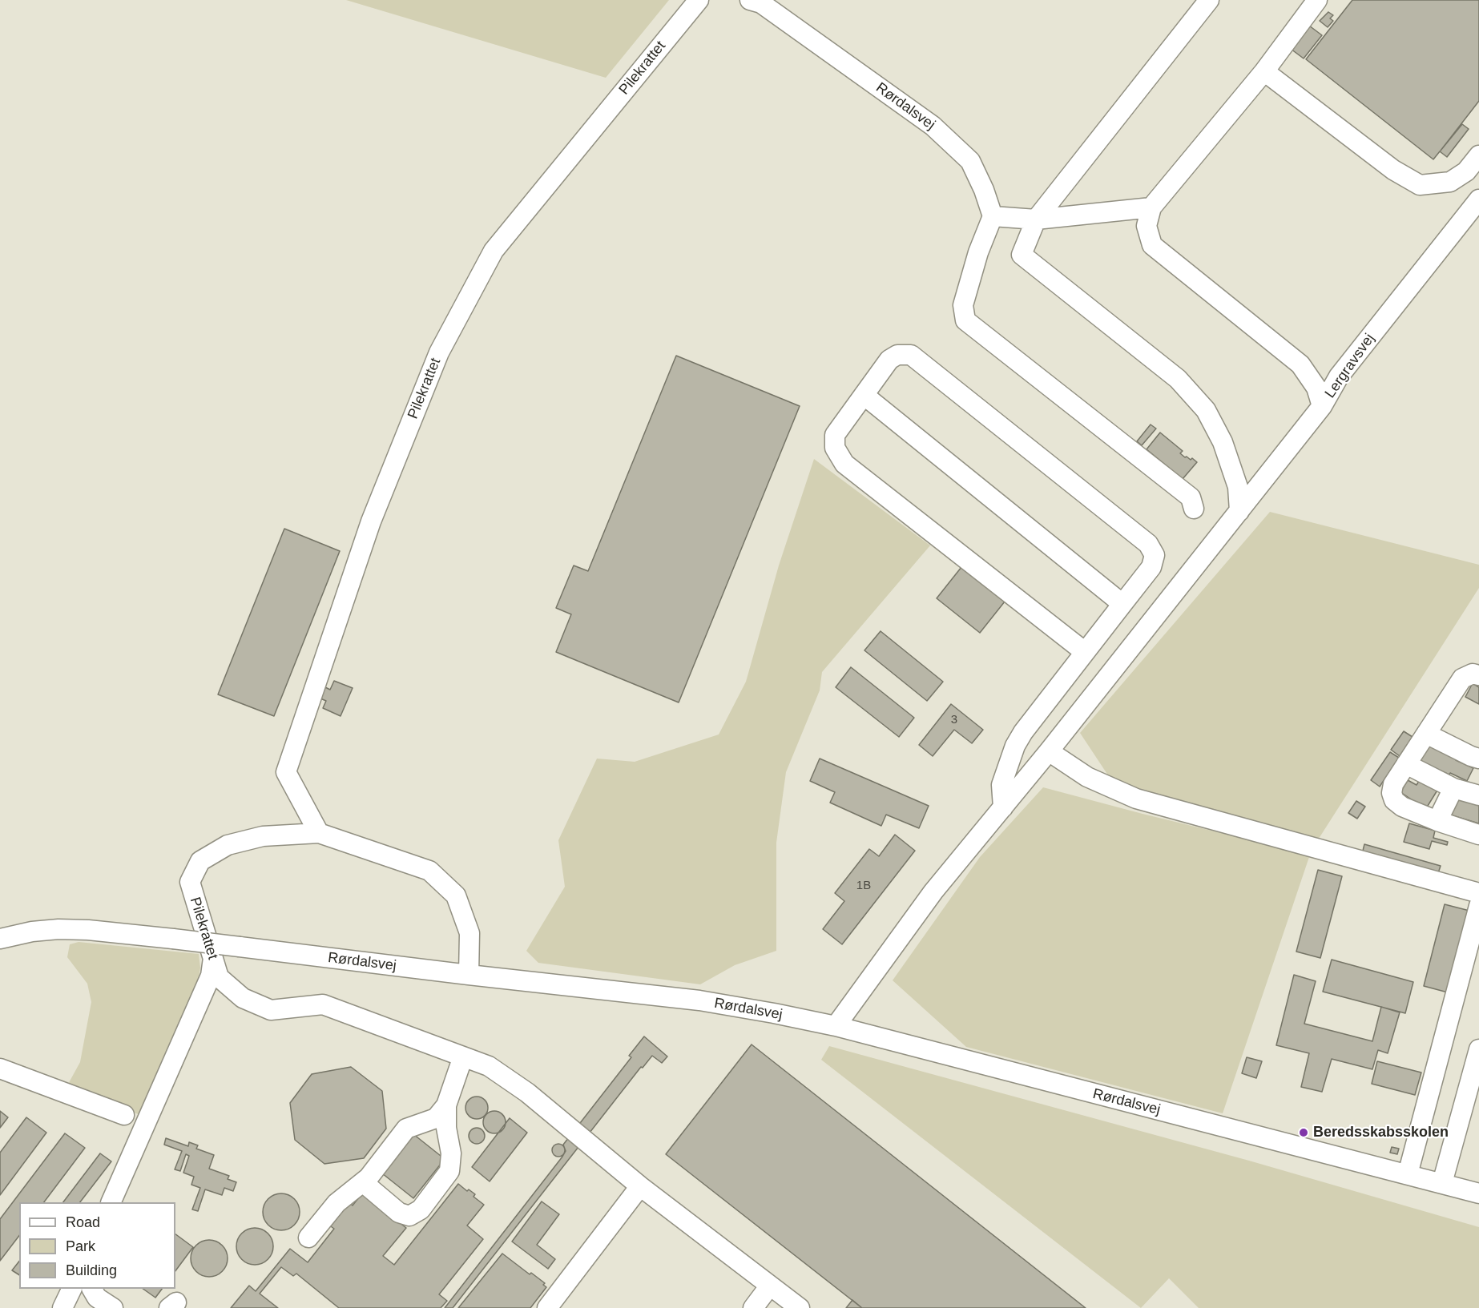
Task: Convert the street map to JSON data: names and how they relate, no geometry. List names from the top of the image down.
{
  "streets": {
    "street": ["Pilekrattet", "Rørdalsvej", "Lergravsvej"]
  },
  "crossings": [
    ["Pilekrattet", "Rørdalsvej"]
  ],
  "places": ["Beredsskabsskolen"],
  "house_numbers": ["3", "1B"],
  "legend": ["Road", "Park", "Building"]
}
